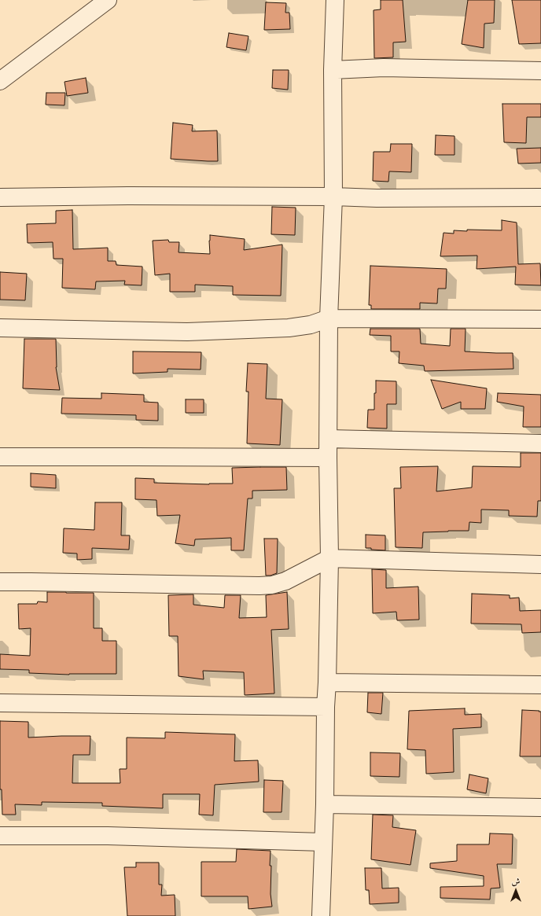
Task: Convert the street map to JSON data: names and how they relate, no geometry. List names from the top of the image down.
{
  "north": "top"
}
